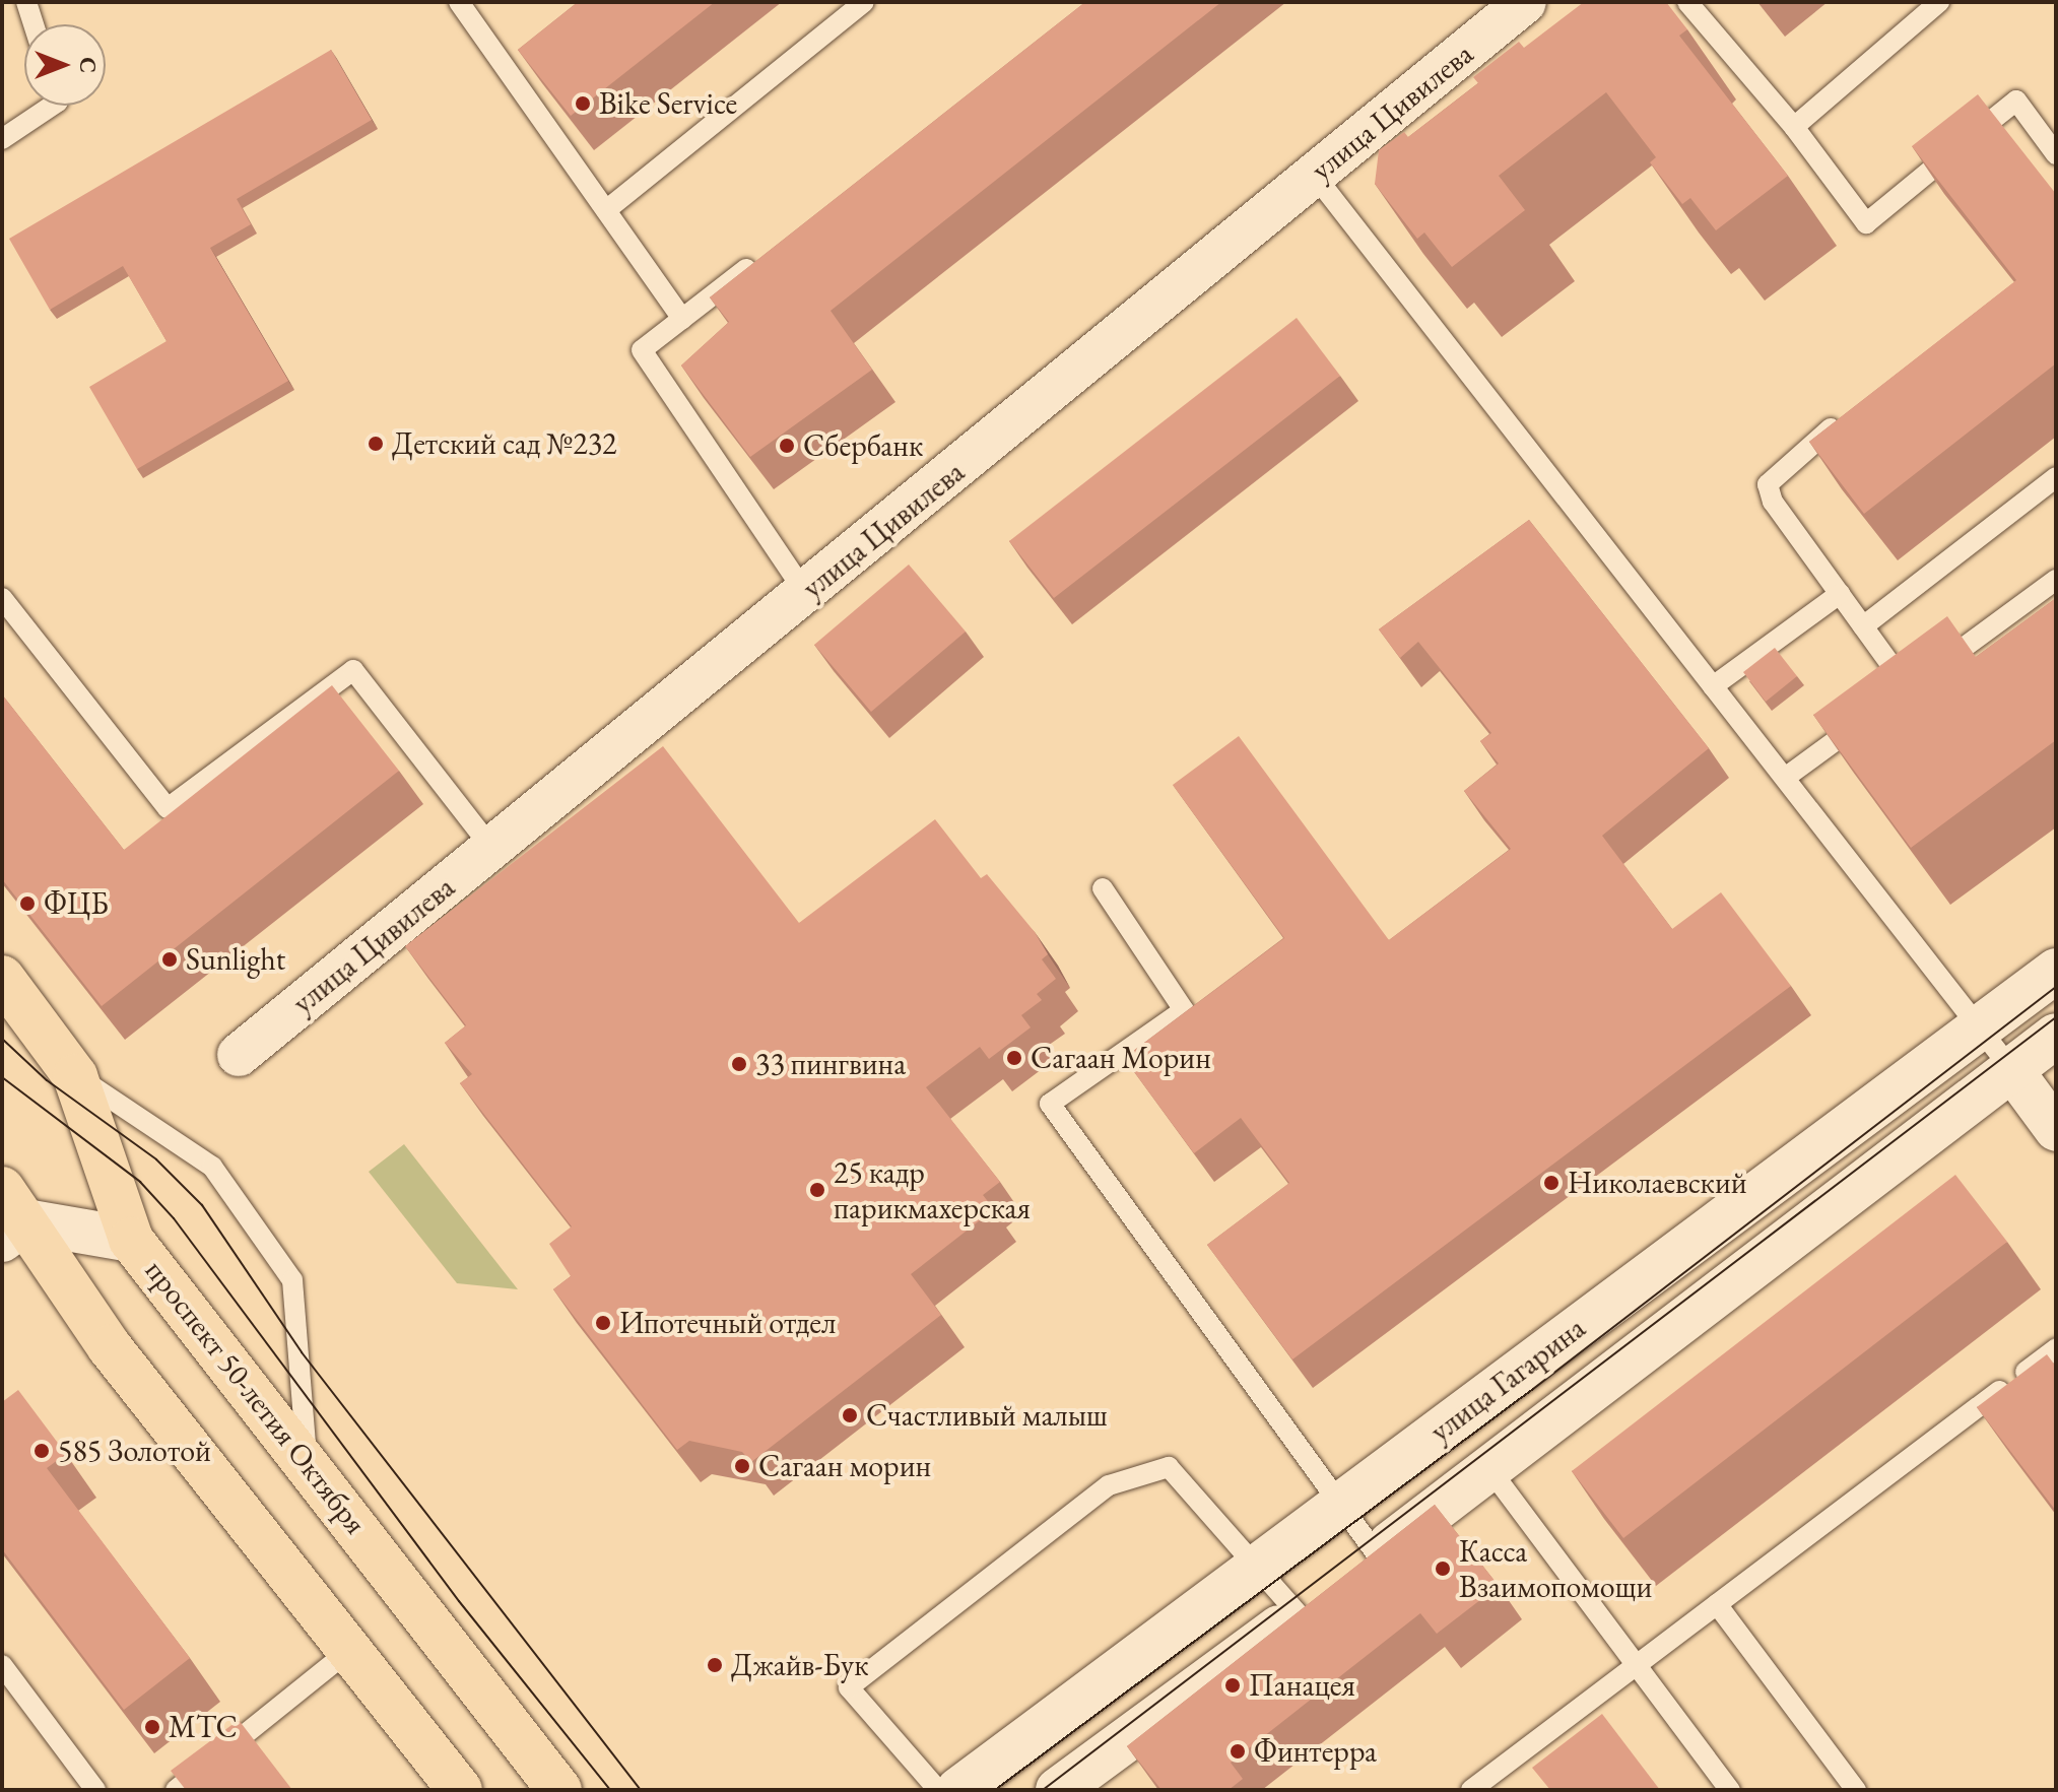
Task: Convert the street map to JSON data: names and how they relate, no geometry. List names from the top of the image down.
{
  "streets": {
    "main road": ["проспект 50-летия Октября"],
    "street": ["улица Цивилева", "улица Гагарина"]
  },
  "places": [
    "Bike Service",
    "Детский сад №232",
    "Сбербанк",
    "ФЦБ",
    "Sunlight",
    "Сагаан Морин",
    "33 пингвина",
    "Николаевский",
    "25 кадр парикмахерская",
    "Ипотечный отдел",
    "Счастливый малыш",
    "585 Золотой",
    "Сагаан морин",
    "Касса Взаимопомощи",
    "Джайв-Бук",
    "Панацея",
    "МТС",
    "Финтерра"
  ],
  "north": "right"
}
